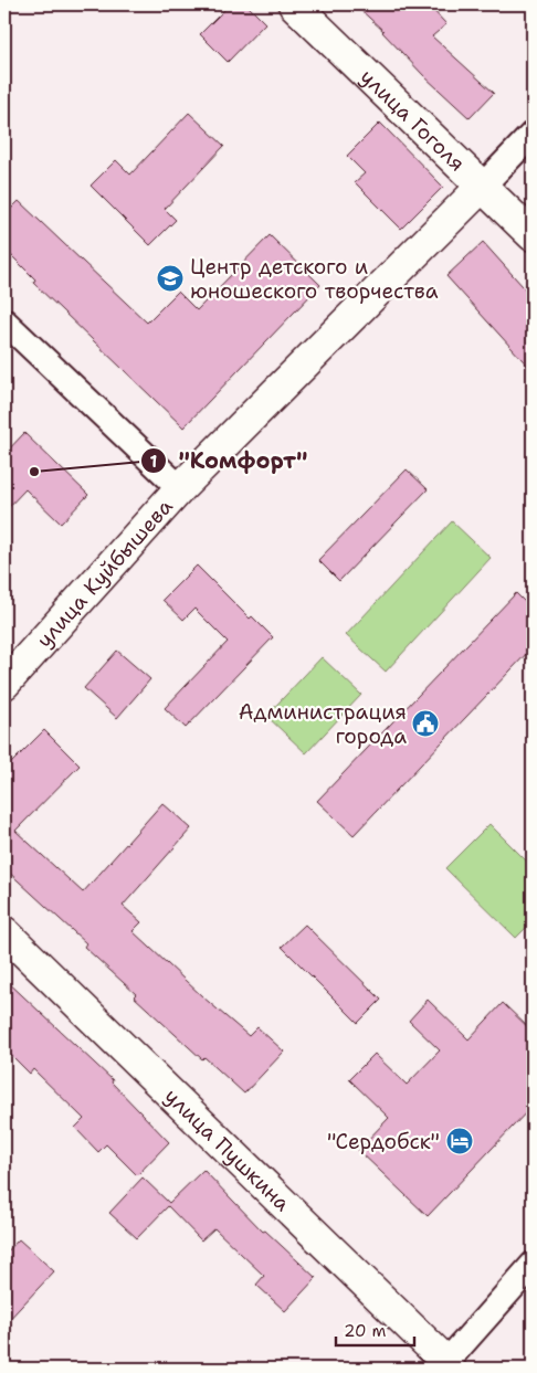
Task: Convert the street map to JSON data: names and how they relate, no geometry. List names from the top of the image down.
{
  "streets": {
    "street": ["улица Гоголя", "улица Куйбышева", "улица Пушкина"]
  },
  "crossings": [
    ["улица Гоголя", "улица Куйбышева"]
  ],
  "places": {
    "school or university": ["Центр детского и юношеского творчества"],
    "other": ["\"Комфорт\""],
    "public building": ["Администрация города"],
    "hotel": ["\"Сердобск\""]
  },
  "scale_bar": "20 m"
}
